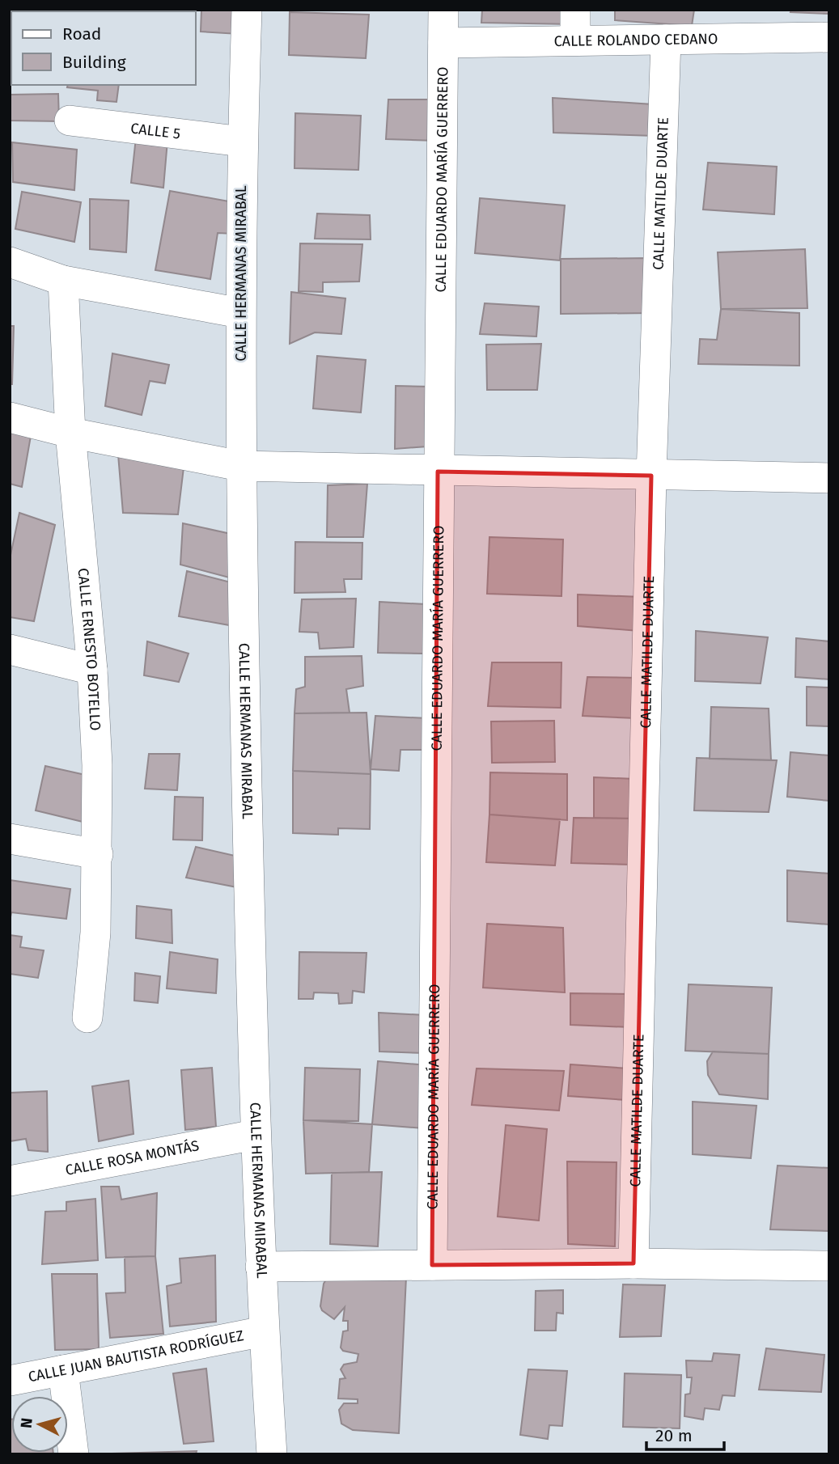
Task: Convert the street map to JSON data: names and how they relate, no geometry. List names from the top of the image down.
{
  "streets": {
    "street": [
      "CALLE ROLANDO CEDANO",
      "CALLE 5",
      "CALLE EDUARDO MARÍA GUERRERO",
      "CALLE MATILDE DUARTE",
      "CALLE HERMANAS MIRABAL",
      "CALLE ERNESTO BOTELLO",
      "CALLE ROSA MONTÁS",
      "CALLE JUAN BAUTISTA RODRÍGUEZ"
    ]
  },
  "crossings": [
    ["CALLE ROLANDO CEDANO", "CALLE EDUARDO MARÍA GUERRERO"],
    ["CALLE ROLANDO CEDANO", "CALLE MATILDE DUARTE"],
    ["CALLE 5", "CALLE HERMANAS MIRABAL"],
    ["CALLE HERMANAS MIRABAL", "CALLE ROSA MONTÁS"],
    ["CALLE HERMANAS MIRABAL", "CALLE JUAN BAUTISTA RODRÍGUEZ"]
  ],
  "legend": ["Road", "Building"],
  "scale_bar": "20 m",
  "north": "left"
}
